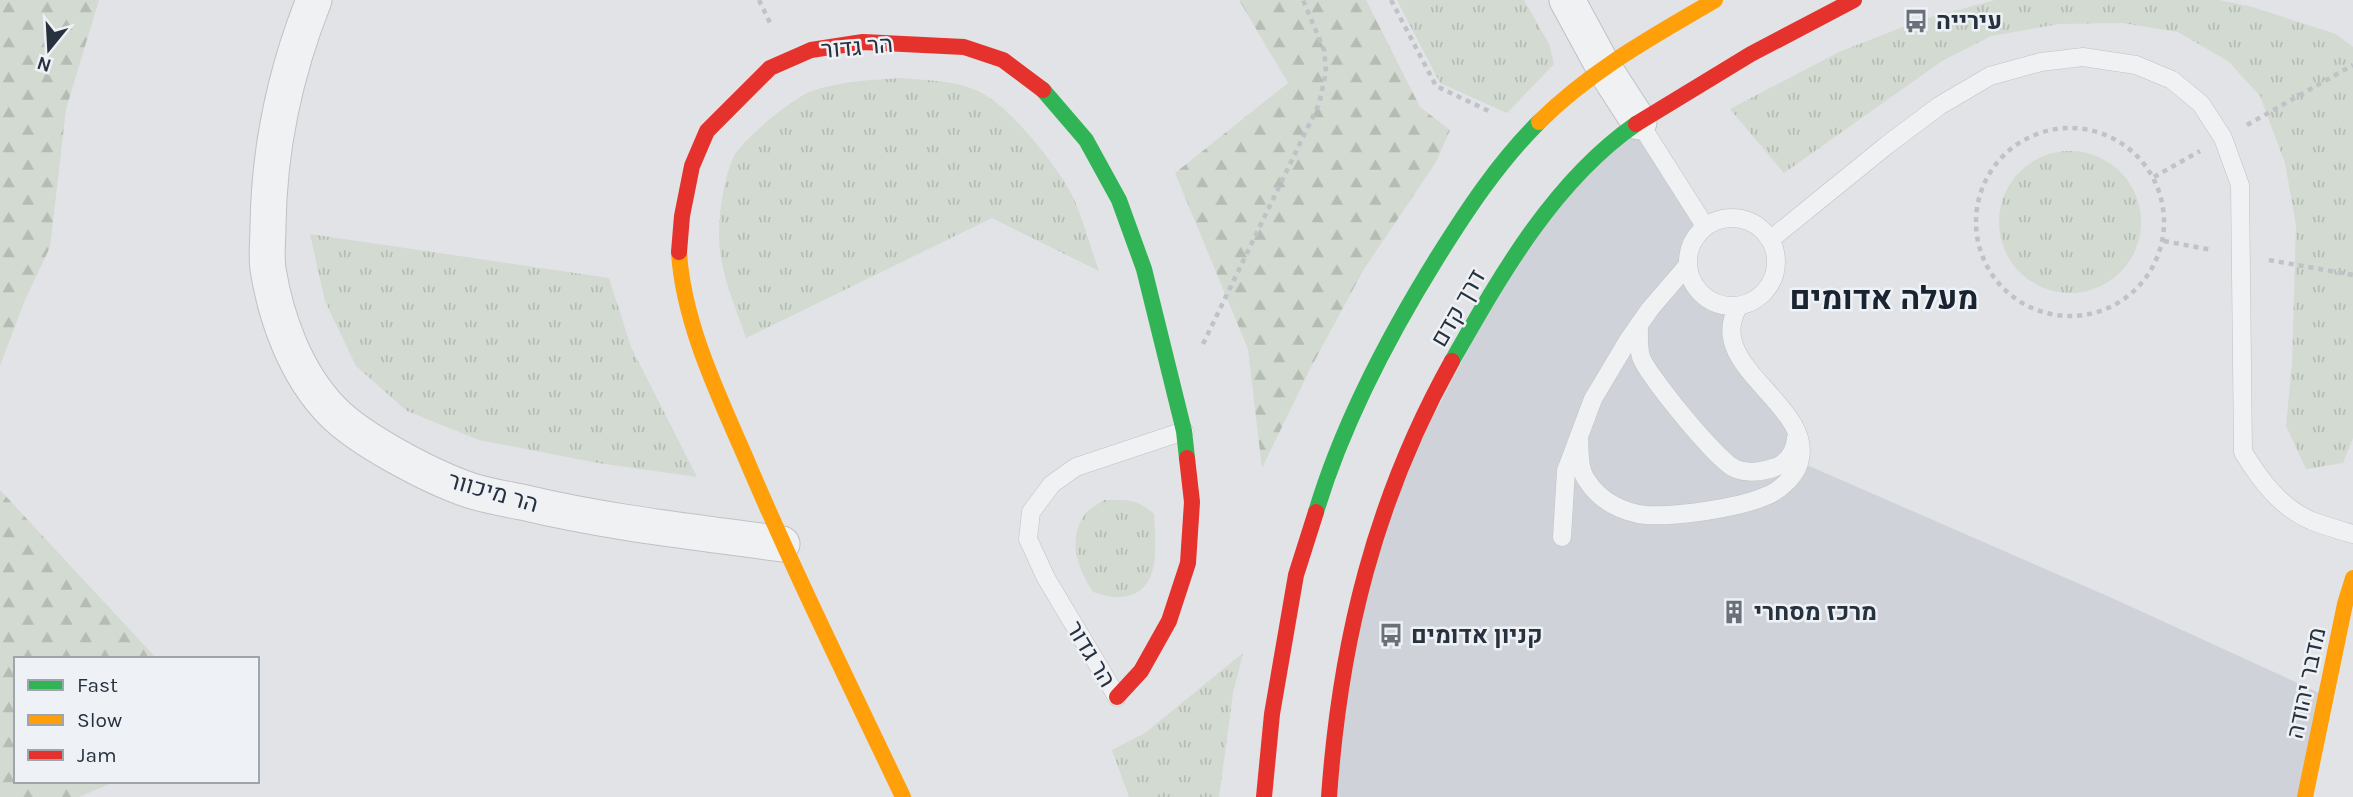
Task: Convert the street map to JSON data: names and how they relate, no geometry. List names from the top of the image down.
{
  "streets": {
    "street": [
      "הר גדור",
      "דרך קדם",
      "הר מיכוור",
      "מדבר יהודה"
    ]
  },
  "crossings": [
    ["הר גדור", "הר מיכוור"]
  ],
  "districts": ["מעלה אדומים"],
  "places": {
    "bus stop": ["עירייה", "קניון אדומים"],
    "building": ["מרכז מסחרי"]
  },
  "legend": ["Fast", "Slow", "Jam"],
  "north": "bottom"
}
